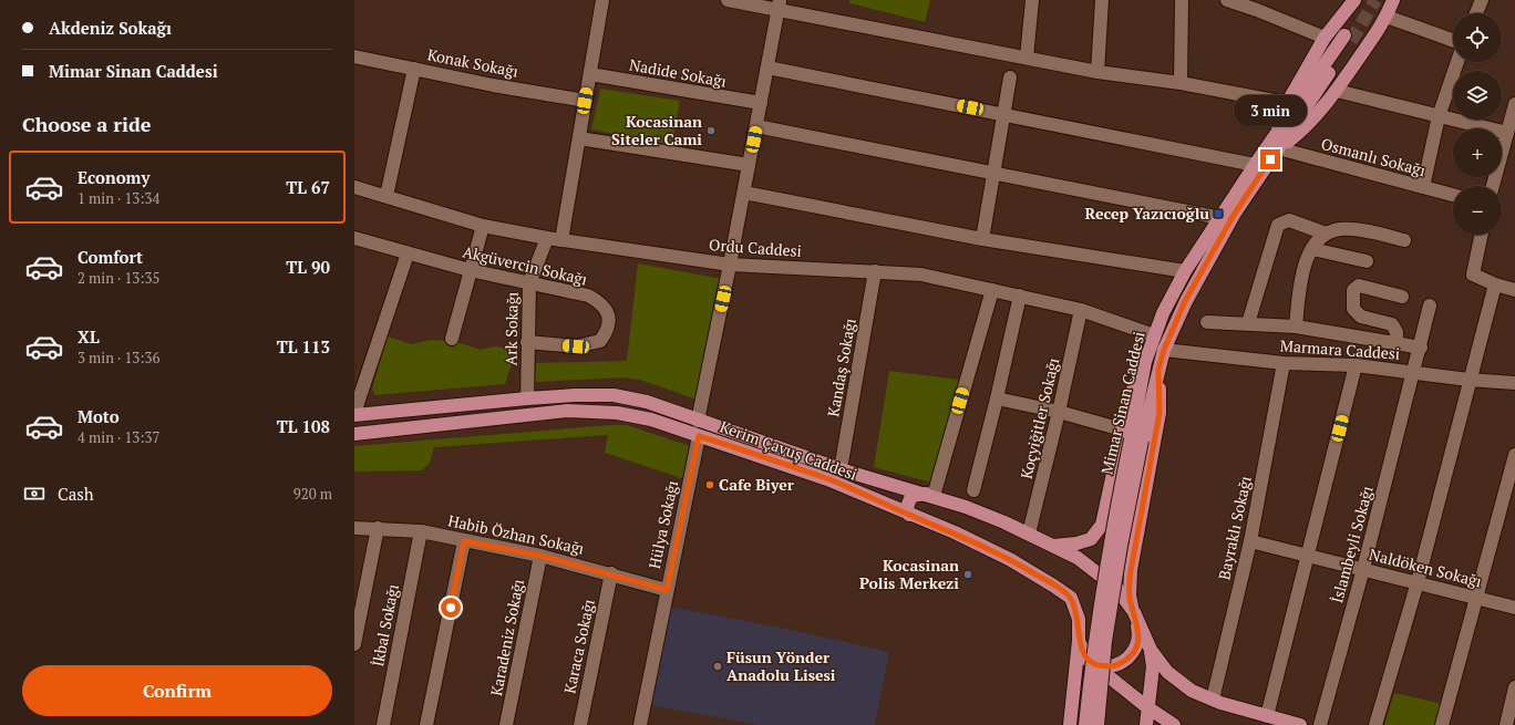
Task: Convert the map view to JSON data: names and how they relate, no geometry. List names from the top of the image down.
{
  "streets": {
    "main road": ["Mimar Sinan Caddesi", "Kerim Çavuş Caddesi"],
    "street": [
      "Konak Sokağı",
      "Nadide Sokağı",
      "Osmanlı Sokağı",
      "Ordu Caddesi",
      "Akgüvercin Sokağı",
      "Ark Sokağı",
      "Marmara Caddesi",
      "Kandaş Sokağı",
      "Koçyiğitler Sokağı",
      "Hülya Sokağı",
      "Bayraklı Sokağı",
      "Habib Özhan Sokağı",
      "İslambeyli Sokağı",
      "Naldöken Sokağı",
      "İkbal Sokağı",
      "Karadeniz Sokağı",
      "Karaca Sokağı"
    ]
  },
  "crossings": [
    ["Osmanlı Sokağı", "Mimar Sinan Caddesi"],
    ["Ordu Caddesi", "Ark Sokağı"],
    ["Ordu Caddesi", "Kandaş Sokağı"],
    ["Ordu Caddesi", "Mimar Sinan Caddesi"],
    ["Ordu Caddesi", "Koçyiğitler Sokağı"],
    ["Akgüvercin Sokağı", "Ark Sokağı"],
    ["Ark Sokağı", "Kerim Çavuş Caddesi"],
    ["Marmara Caddesi", "Mimar Sinan Caddesi"],
    ["Marmara Caddesi", "Bayraklı Sokağı"],
    ["Marmara Caddesi", "İslambeyli Sokağı"],
    ["Kandaş Sokağı", "Kerim Çavuş Caddesi"],
    ["Koçyiğitler Sokağı", "Kerim Çavuş Caddesi"],
    ["Kerim Çavuş Caddesi", "Hülya Sokağı"],
    ["Hülya Sokağı", "Habib Özhan Sokağı"],
    ["Bayraklı Sokağı", "Naldöken Sokağı"],
    ["Habib Özhan Sokağı", "İkbal Sokağı"],
    ["Habib Özhan Sokağı", "Karadeniz Sokağı"],
    ["Habib Özhan Sokağı", "Karaca Sokağı"],
    ["İslambeyli Sokağı", "Naldöken Sokağı"]
  ],
  "places": {
    "other": [
      "Kocasinan Siteler Cami",
      "Cafe Biyer",
      "Kocasinan Polis Merkezi",
      "Füsun Yönder Anadolu Lisesi"
    ],
    "transit": ["Recep Yazıcıoğlu"]
  },
  "page": {
    "banner": ["Akdeniz Sokağı", "Mimar Sinan Caddesi"],
    "map_buttons": ["+", "−"],
    "bubble": "3 min",
    "heading": "Choose a ride",
    "list": [
      {
        "name": "Economy",
        "note": "1 min · 13:34",
        "value": "TL 67"
      },
      {
        "name": "Comfort",
        "note": "2 min · 13:35",
        "value": "TL 90"
      },
      {
        "name": "XL",
        "note": "3 min · 13:36",
        "value": "TL 113"
      },
      {
        "name": "Moto",
        "note": "4 min · 13:37",
        "value": "TL 108"
      }
    ],
    "pay": ["Cash", "920 m"],
    "buttons": "Confirm"
  }
}
